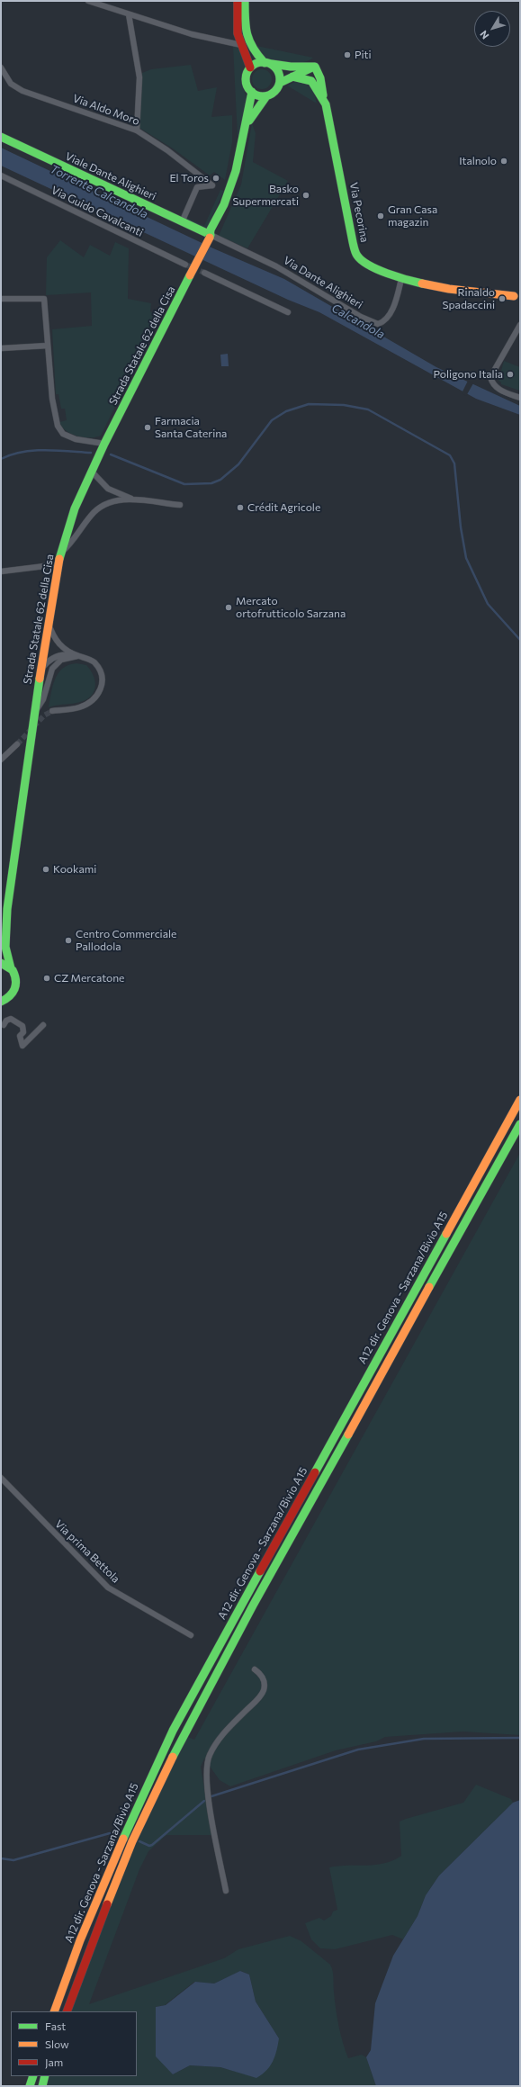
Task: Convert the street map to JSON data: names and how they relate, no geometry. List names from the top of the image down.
{
  "streets": {
    "main road": [
      "Viale Dante Alighieri",
      "Via Pecorina",
      "Strada Statale 62 della Cisa",
      "A12 dir. Genova - Sarzana/Bivio A15"
    ],
    "street": [
      "Via Aldo Moro",
      "Via Guido Cavalcanti",
      "Via Dante Alighieri",
      "Via prima Bettola"
    ]
  },
  "crossings": [
    ["Via Aldo Moro", "Viale Dante Alighieri"],
    ["Viale Dante Alighieri", "Via Dante Alighieri"],
    ["Viale Dante Alighieri", "Strada Statale 62 della Cisa"],
    ["Via Pecorina", "Via Dante Alighieri"],
    ["Via Dante Alighieri", "Strada Statale 62 della Cisa"]
  ],
  "water": ["Torrente Calcandola", "Calcandola"],
  "places": [
    "Piti",
    "Italnolo",
    "El Toros",
    "Basko Supermercati",
    "Gran Casa magazin",
    "Rinaldo Spadaccini",
    "Poligono Italia",
    "Farmacia Santa Caterina",
    "Crédit Agricole",
    "Mercato ortofrutticolo Sarzana",
    "Kookami",
    "Centro Commerciale Pallodola",
    "CZ Mercatone"
  ],
  "legend": ["Fast", "Slow", "Jam"],
  "north": "bottom left"
}
